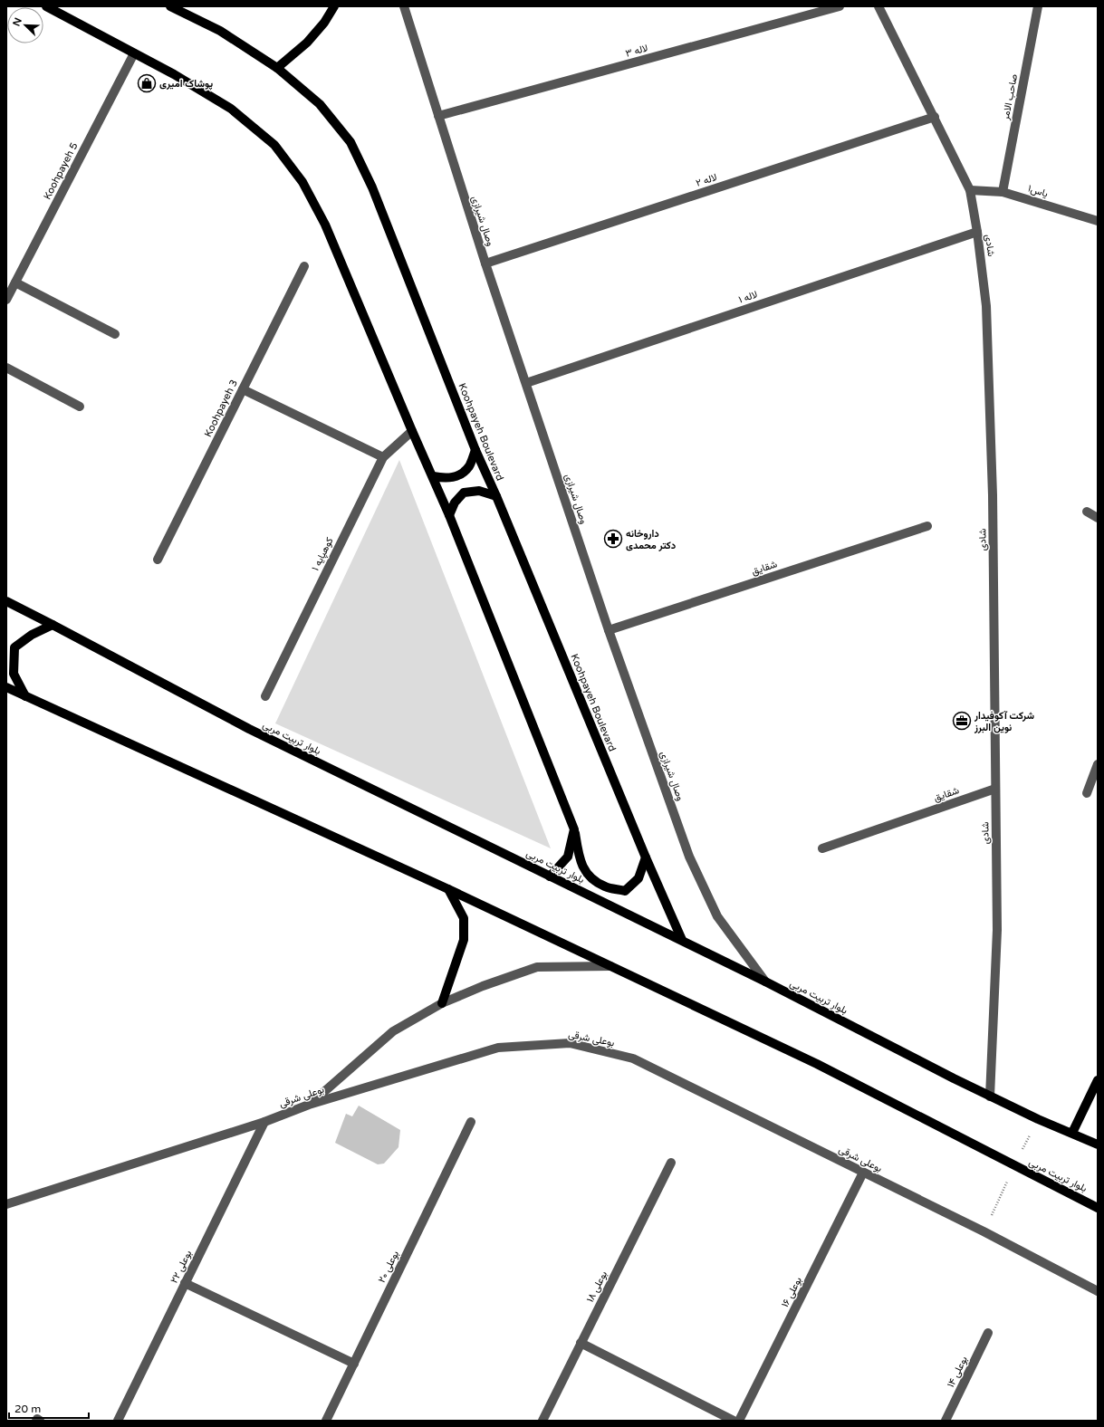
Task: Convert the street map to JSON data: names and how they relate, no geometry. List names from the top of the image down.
{
  "streets": {
    "main road": ["Koohpayeh Boulevard", "بلوار تربیت مربی"],
    "street": [
      "لاله ۳",
      "صاحب الامر",
      "Koohpayeh 5",
      "لاله ۲",
      "یاس۱",
      "وصال شیرازی",
      "شادی",
      "لاله ۱",
      "Koohpayeh 3",
      "کوهپایه ۱",
      "شقایق",
      "بوعلی شرقی",
      "بوعلی ۲۲",
      "بوعلی ۲۰",
      "بوعلی ۱۸",
      "بوعلی ۱۶",
      "بوعلی ۱۴"
    ]
  },
  "crossings": [
    ["لاله ۳", "وصال شیرازی"],
    ["صاحب الامر", "یاس۱"],
    ["لاله ۲", "وصال شیرازی"],
    ["لاله ۲", "شادی"],
    ["یاس۱", "شادی"],
    ["وصال شیرازی", "لاله ۱"],
    ["وصال شیرازی", "شقایق"],
    ["وصال شیرازی", "بلوار تربیت مربی"],
    ["شادی", "لاله ۱"],
    ["شادی", "شقایق"],
    ["شادی", "بلوار تربیت مربی"],
    ["Koohpayeh Boulevard", "بلوار تربیت مربی"],
    ["بوعلی شرقی", "بوعلی ۲۲"],
    ["بوعلی شرقی", "بوعلی ۱۶"]
  ],
  "places": {
    "shop": ["پوشاک امیری"],
    "pharmacy": ["داروخانه دکتر محمدی"],
    "office": ["شرکت آکوفیدار نوین البرز"]
  },
  "scale_bar": "20 m",
  "north": "top left"
}
